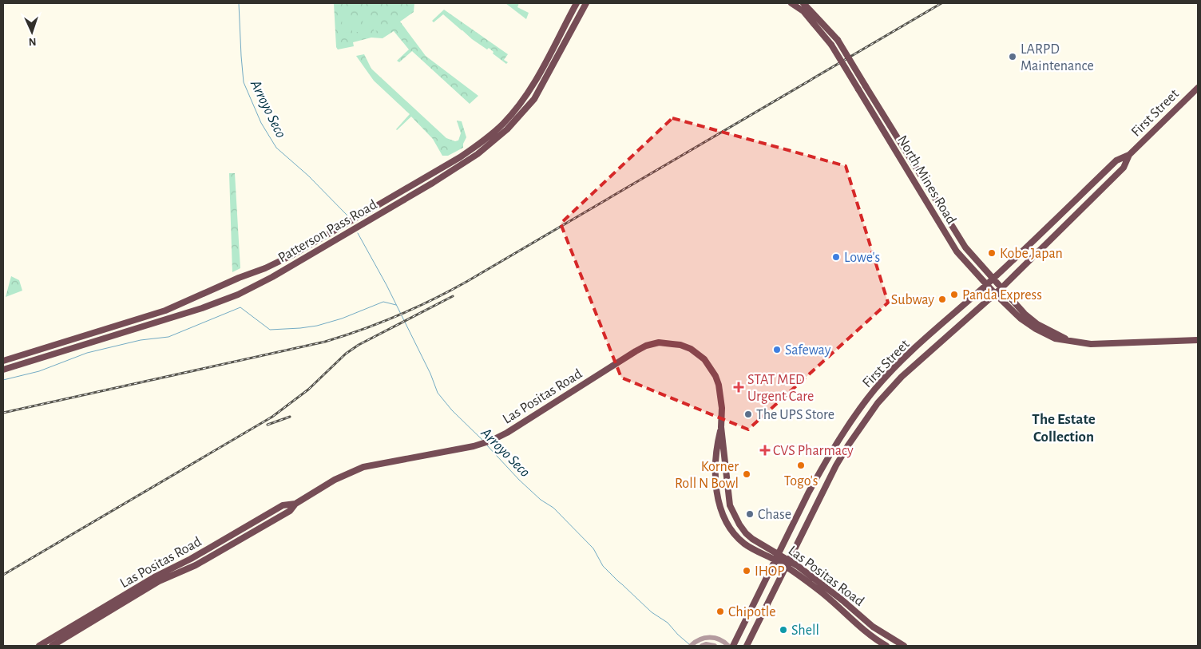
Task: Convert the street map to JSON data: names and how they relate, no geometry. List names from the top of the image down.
{
  "streets": {
    "main road": [
      "First Street",
      "North Mines Road",
      "Patterson Pass Road",
      "Las Positas Road"
    ]
  },
  "crossings": [
    ["First Street", "North Mines Road"],
    ["First Street", "Las Positas Road"]
  ],
  "districts": ["The Estate Collection"],
  "water": ["Arroyo Seco"],
  "places": {
    "other": [
      "LARPD Maintenance",
      "Kobe Japan",
      "Lowe's",
      "Panda Express",
      "Subway",
      "Safeway",
      "The UPS Store",
      "Togo's",
      "Korner Roll N Bowl",
      "Chase",
      "IHOP",
      "Chipotle",
      "Shell"
    ],
    "health": ["STAT MED Urgent Care", "CVS Pharmacy"]
  },
  "north": "bottom"
}
